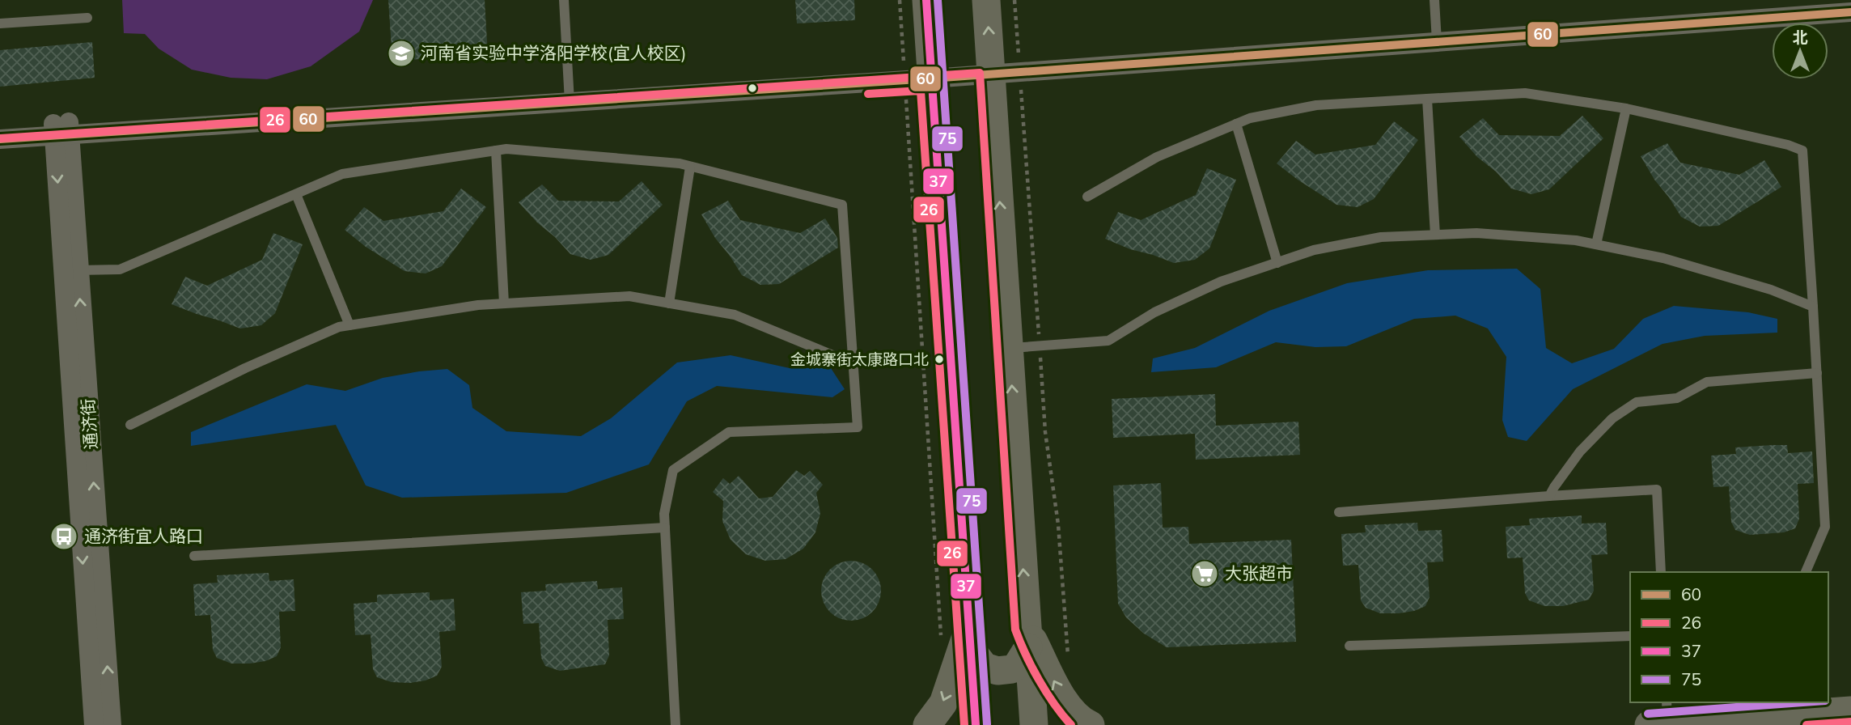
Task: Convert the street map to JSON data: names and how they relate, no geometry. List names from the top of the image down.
{
  "streets": {
    "street": ["通济街"]
  },
  "places": {
    "school or university": ["河南省实验中学洛阳学校(宜人校区)"],
    "other": ["金城寨街太康路口北"],
    "bus stop": ["通济街宜人路口"],
    "supermarket": ["大张超市"]
  },
  "lines": [
    "transit line 37",
    "transit line 75",
    "transit line 60",
    "transit line 26"
  ],
  "legend": [
    "60",
    "26",
    "37",
    "75"
  ],
  "north": "top"
}
